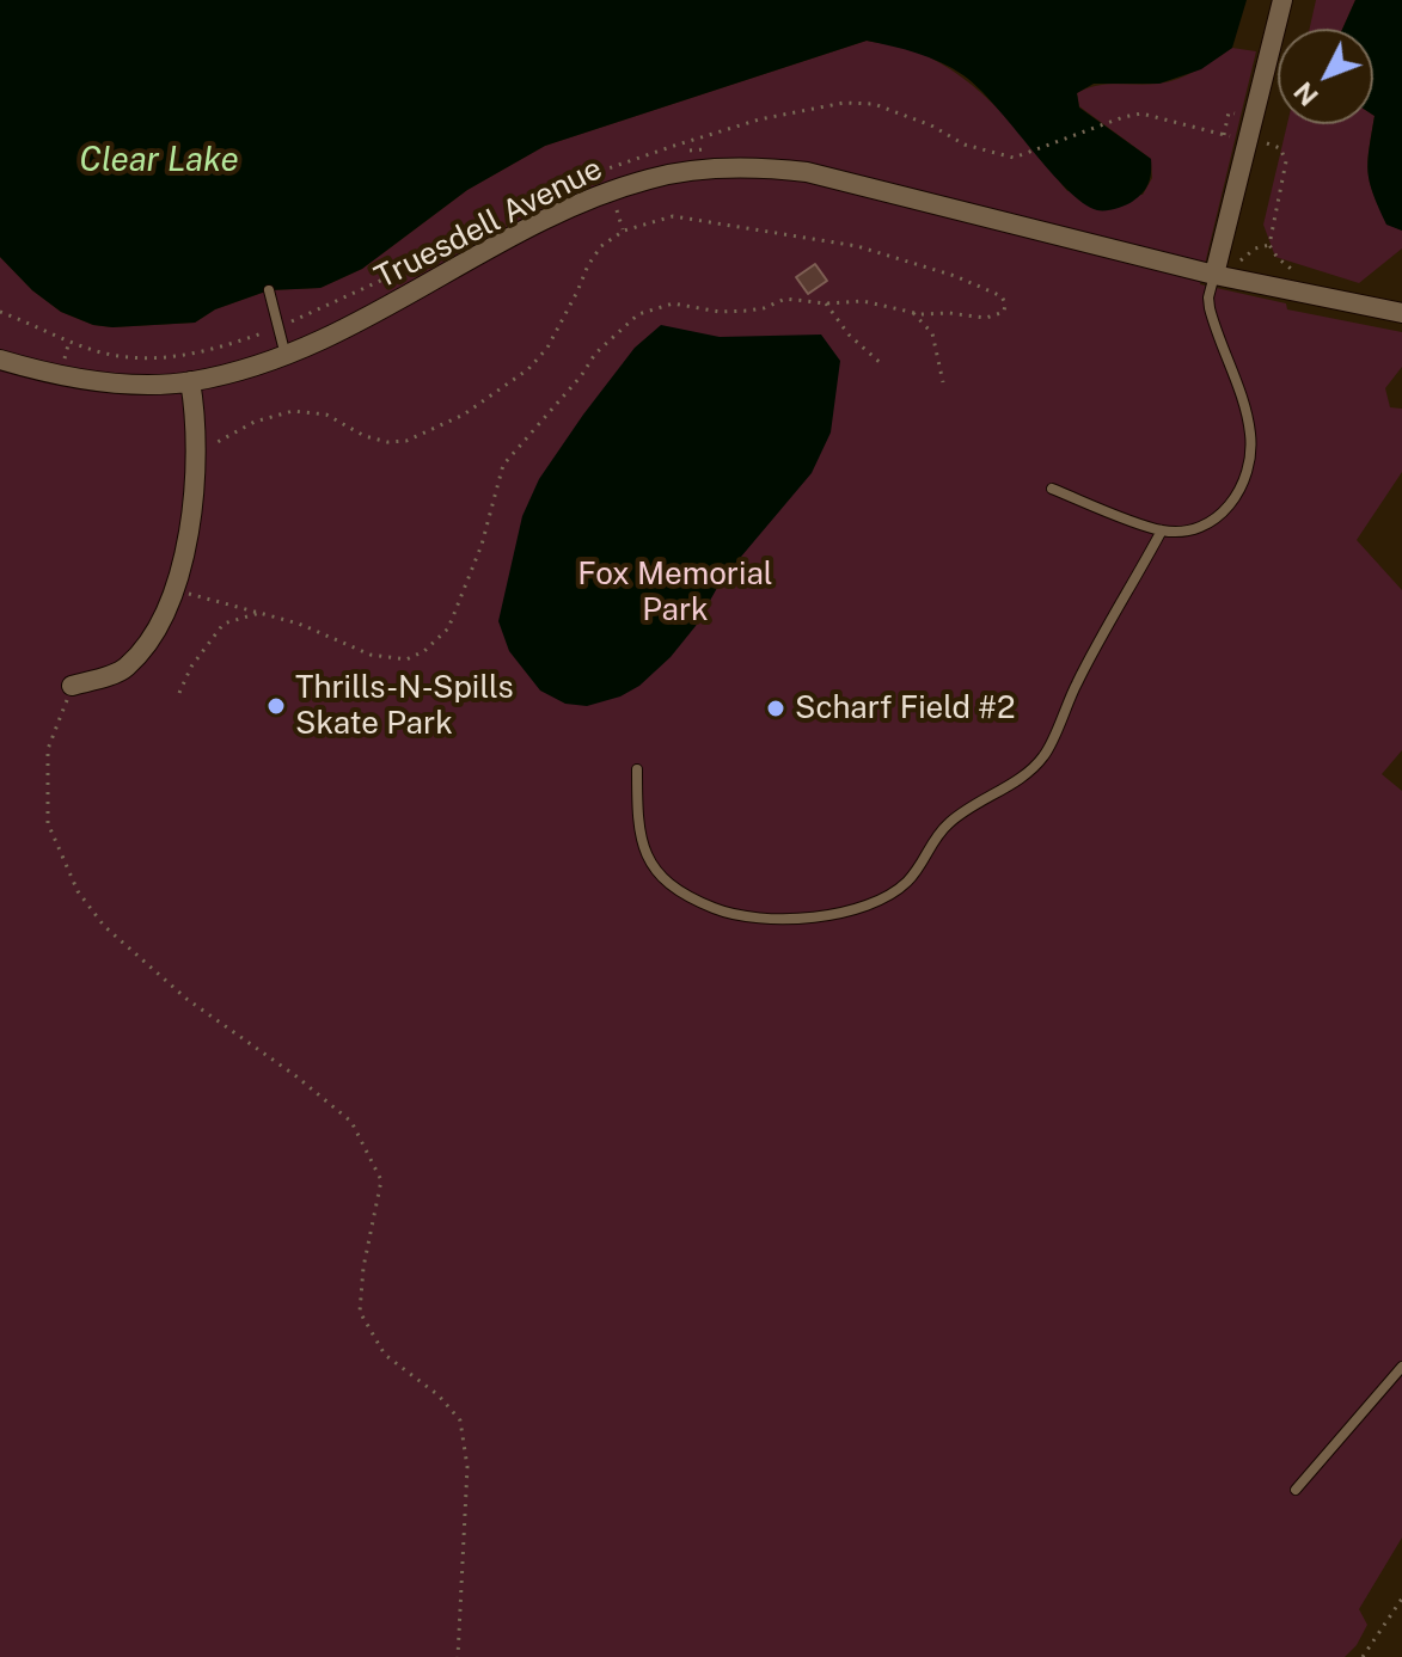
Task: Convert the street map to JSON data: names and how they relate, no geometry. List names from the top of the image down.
{
  "streets": {
    "street": ["Truesdell Avenue"]
  },
  "water": ["Clear Lake"],
  "parks": ["Fox Memorial Park"],
  "places": ["Thrills-N-Spills Skate Park", "Scharf Field #2"],
  "north": "bottom left"
}
